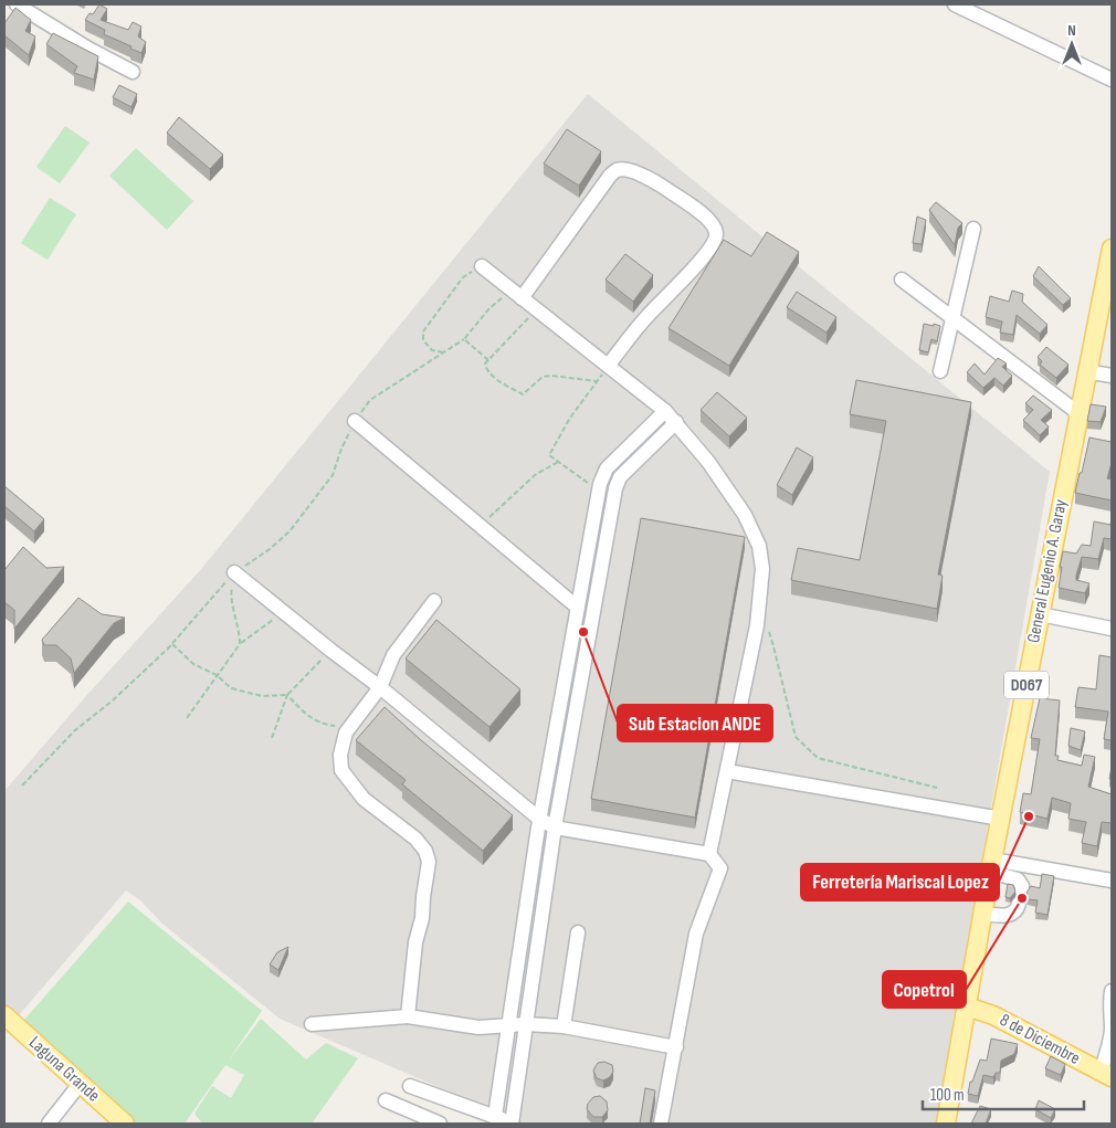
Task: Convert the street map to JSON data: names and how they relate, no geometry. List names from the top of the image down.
{
  "streets": {
    "main road": [
      "General Eugenio A. Garay",
      "D067",
      "8 de Diciembre",
      "Laguna Grande"
    ]
  },
  "crossings": [
    ["General Eugenio A. Garay", "8 de Diciembre"]
  ],
  "places": ["Sub Estacion ANDE", "Ferretería Mariscal Lopez", "Copetrol"],
  "scale_bar": "100 m",
  "north": "top"
}
